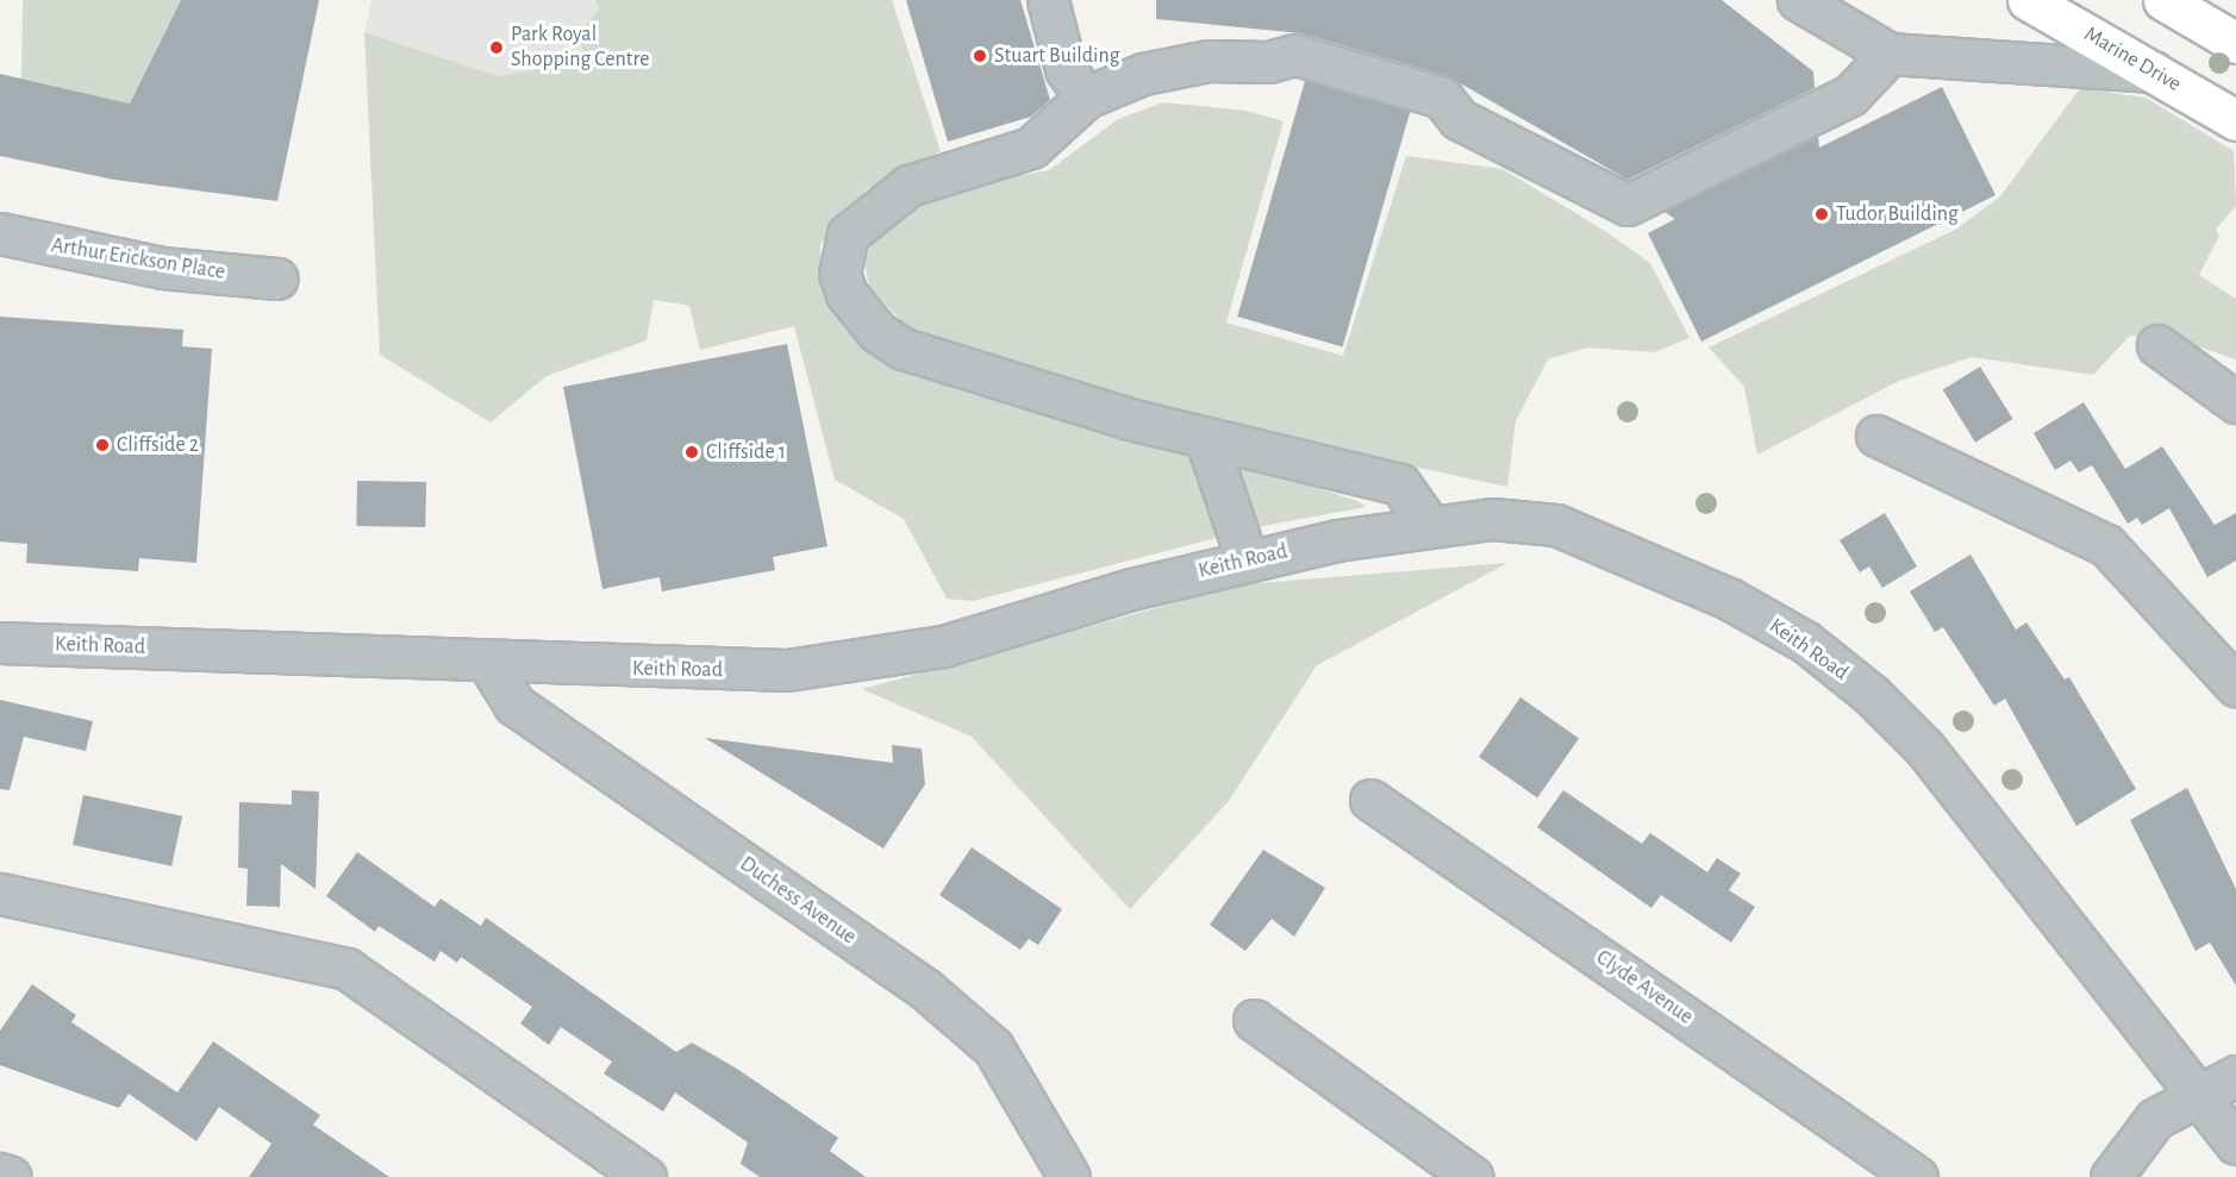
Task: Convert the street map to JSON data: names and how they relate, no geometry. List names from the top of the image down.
{
  "streets": {
    "main road": ["Marine Drive"],
    "street": [
      "Arthur Erickson Place",
      "Keith Road",
      "Duchess Avenue",
      "Clyde Avenue"
    ]
  },
  "crossings": [
    ["Keith Road", "Duchess Avenue"]
  ],
  "places": [
    "Park Royal Shopping Centre",
    "Stuart Building",
    "Tudor Building",
    "Cliffside 2",
    "Cliffside 1"
  ]
}
